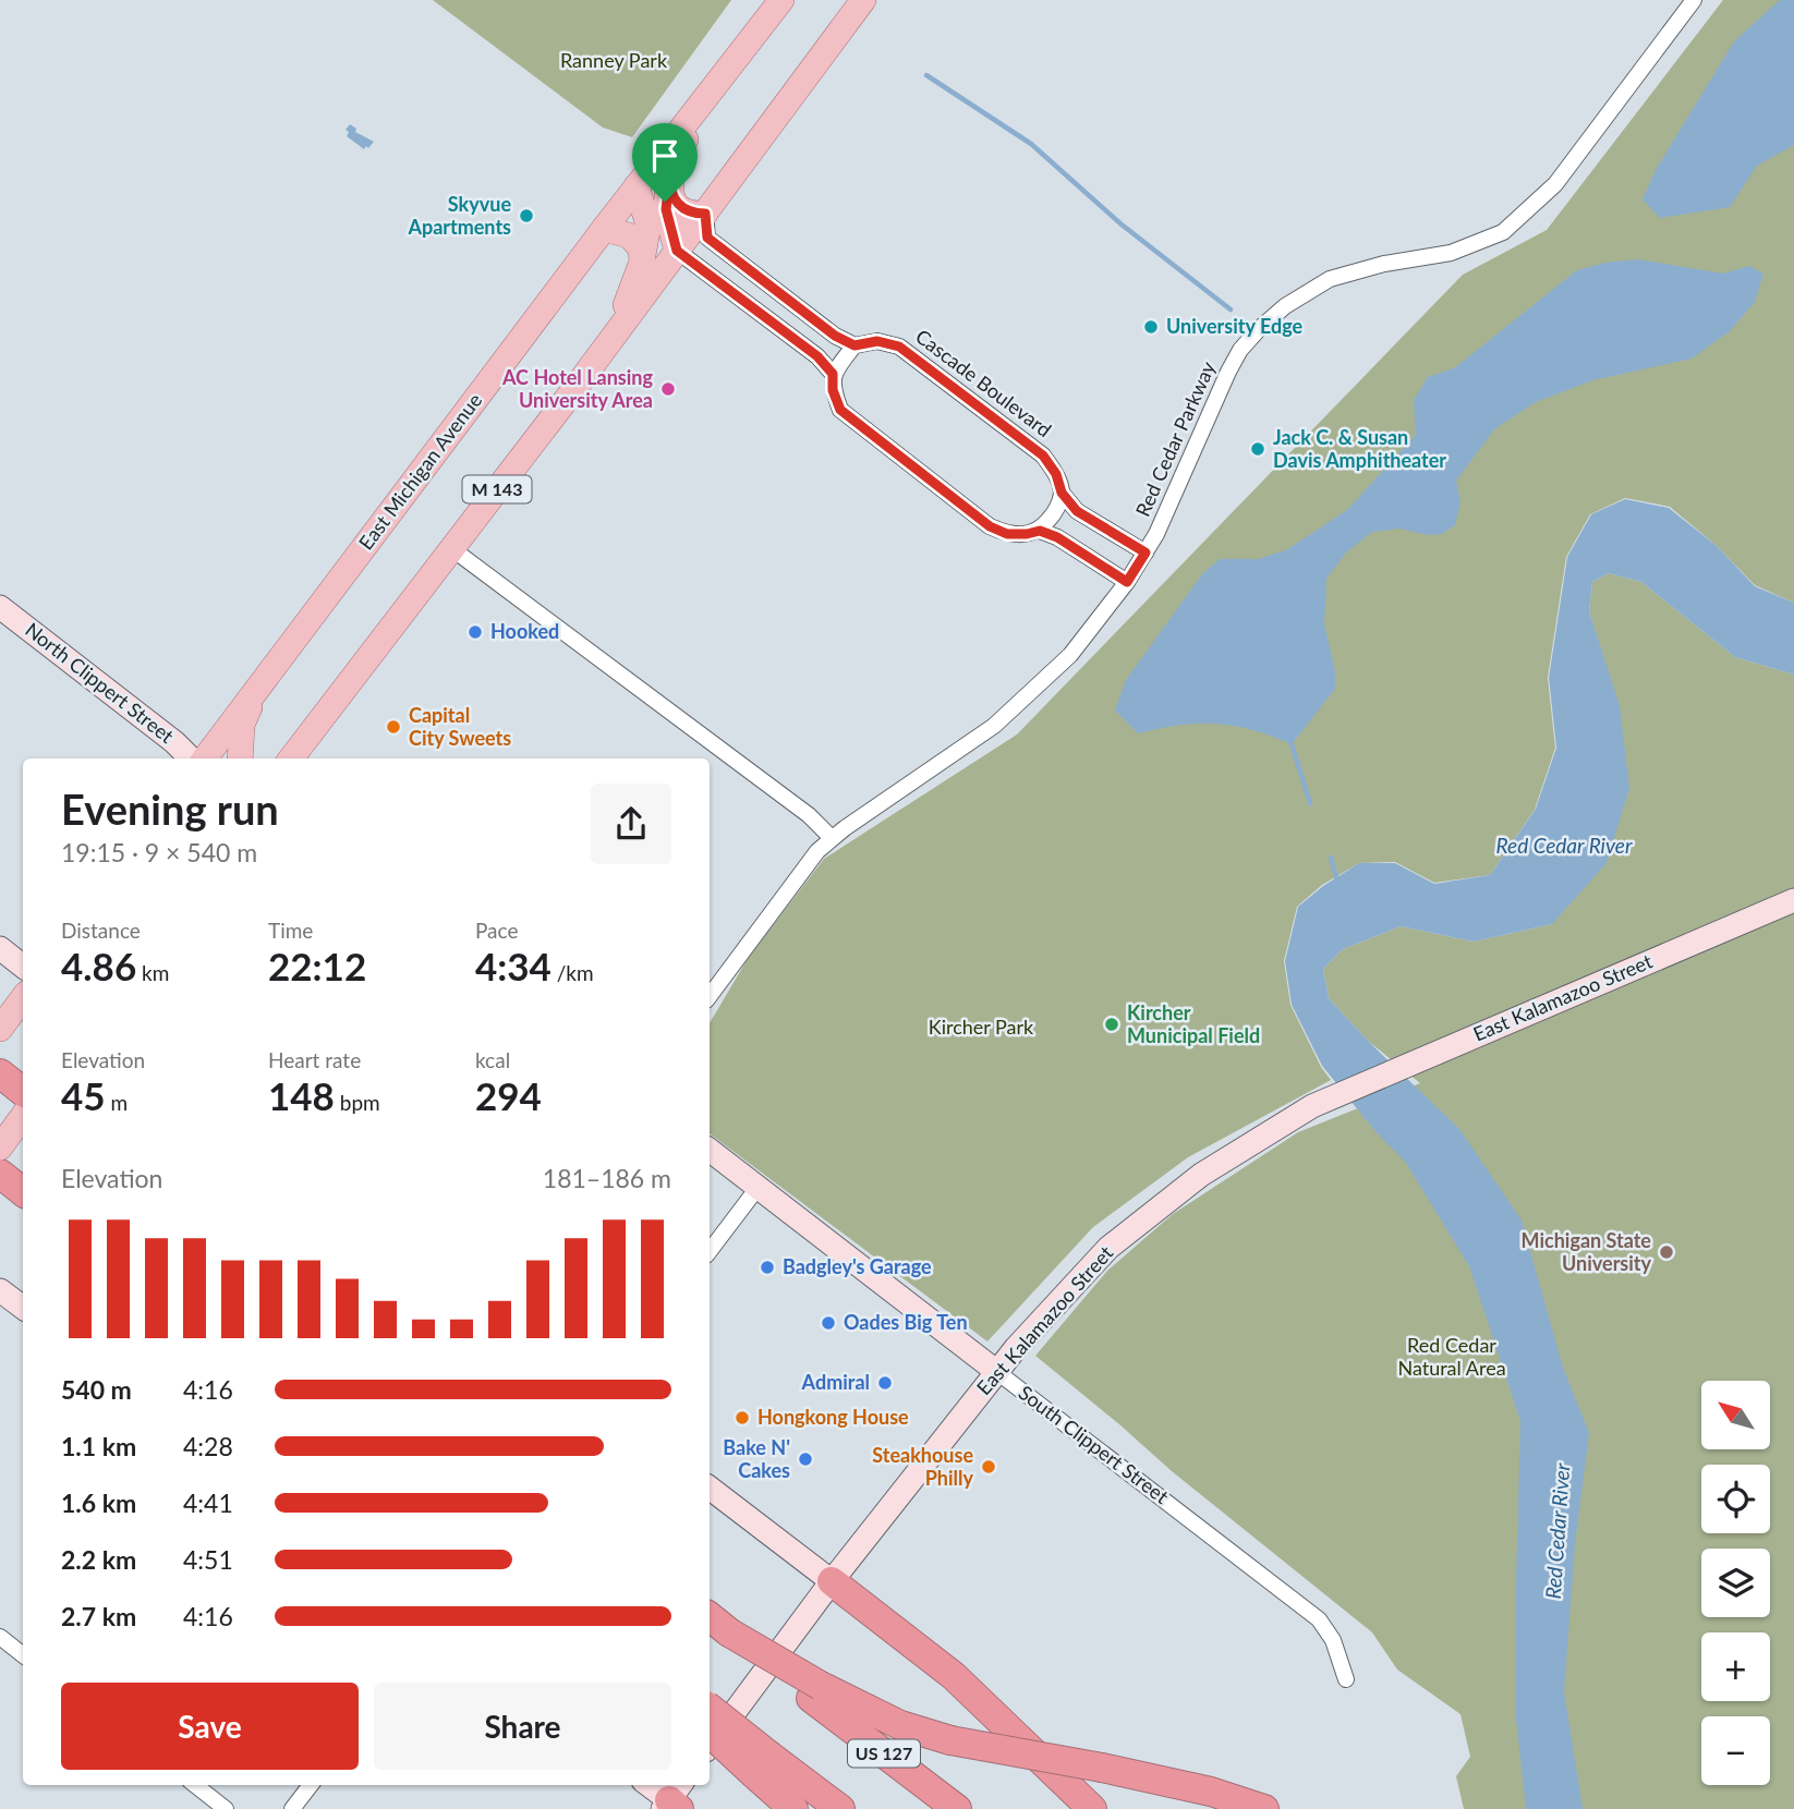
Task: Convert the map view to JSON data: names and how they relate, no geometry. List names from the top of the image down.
{
  "streets": {
    "highway": ["US 127"],
    "main road": ["East Michigan Avenue", "M 143"],
    "street": [
      "Cascade Boulevard",
      "Red Cedar Parkway",
      "North Clippert Street",
      "East Kalamazoo Street",
      "South Clippert Street"
    ]
  },
  "crossings": [
    ["East Kalamazoo Street", "South Clippert Street"]
  ],
  "water": ["Red Cedar River"],
  "parks": ["Ranney Park", "Kircher Park", "Red Cedar Natural Area"],
  "places": [
    "Skyvue Apartments",
    "University Edge",
    "AC Hotel Lansing University Area",
    "Jack C. & Susan Davis Amphitheater",
    "Hooked",
    "Capital City Sweets",
    "Kircher Municipal Field",
    "Michigan State University",
    "Badgley's Garage",
    "Oades Big Ten",
    "Admiral",
    "Hongkong House",
    "Bake N' Cakes",
    "Steakhouse Philly"
  ],
  "north": "top left",
  "page": {
    "heading": ["Evening run", "19:15 · 9 × 540 m"],
    "stats": [
      ["Distance", "4.86 km"],
      ["Time", "22:12"],
      ["Pace", "4:34 /km"],
      ["Elevation", "45 m"],
      ["Heart rate", "148 bpm"],
      ["kcal", "294"]
    ],
    "chart": ["Elevation", "181–186 m"],
    "list": [
      {
        "name": "540 m",
        "note": "4:16"
      },
      {
        "name": "1.1 km",
        "note": "4:28"
      },
      {
        "name": "1.6 km",
        "note": "4:41"
      },
      {
        "name": "2.2 km",
        "note": "4:51"
      },
      {
        "name": "2.7 km",
        "note": "4:16"
      }
    ],
    "map_buttons": ["+", "−"],
    "buttons": ["Save", "Share"]
  }
}
